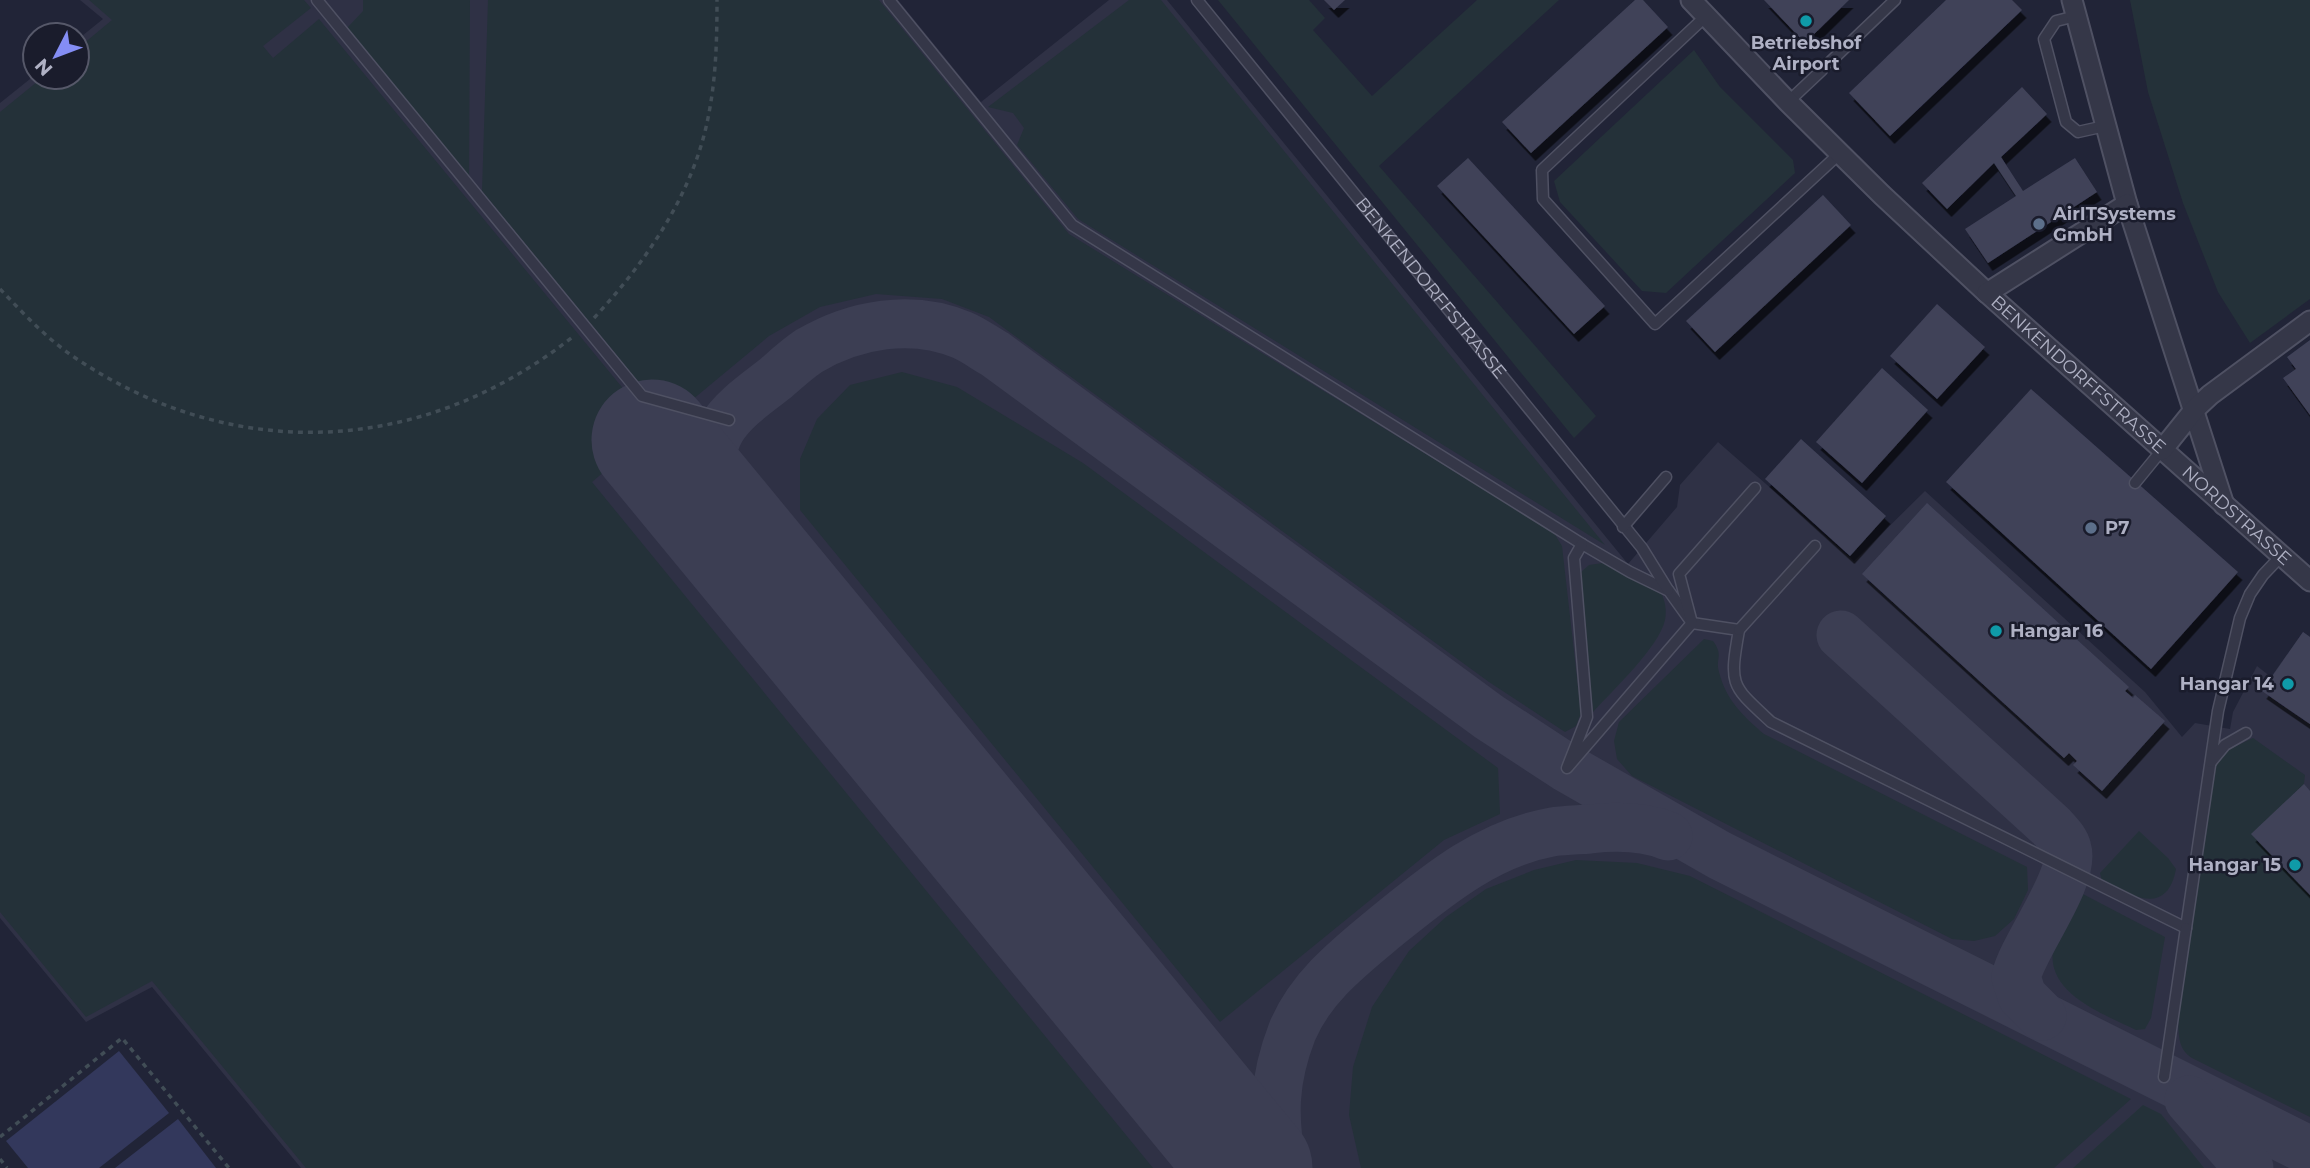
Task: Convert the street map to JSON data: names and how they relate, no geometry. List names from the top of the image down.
{
  "streets": {
    "street": ["BENKENDORFFSTRASSE", "NORDSTRASSE"]
  },
  "crossings": [
    ["BENKENDORFFSTRASSE", "NORDSTRASSE"]
  ],
  "places": [
    "Betriebshof Airport",
    "AirITSystems GmbH",
    "P7",
    "Hangar 16",
    "Hangar 14",
    "Hangar 15"
  ],
  "north": "bottom left"
}
